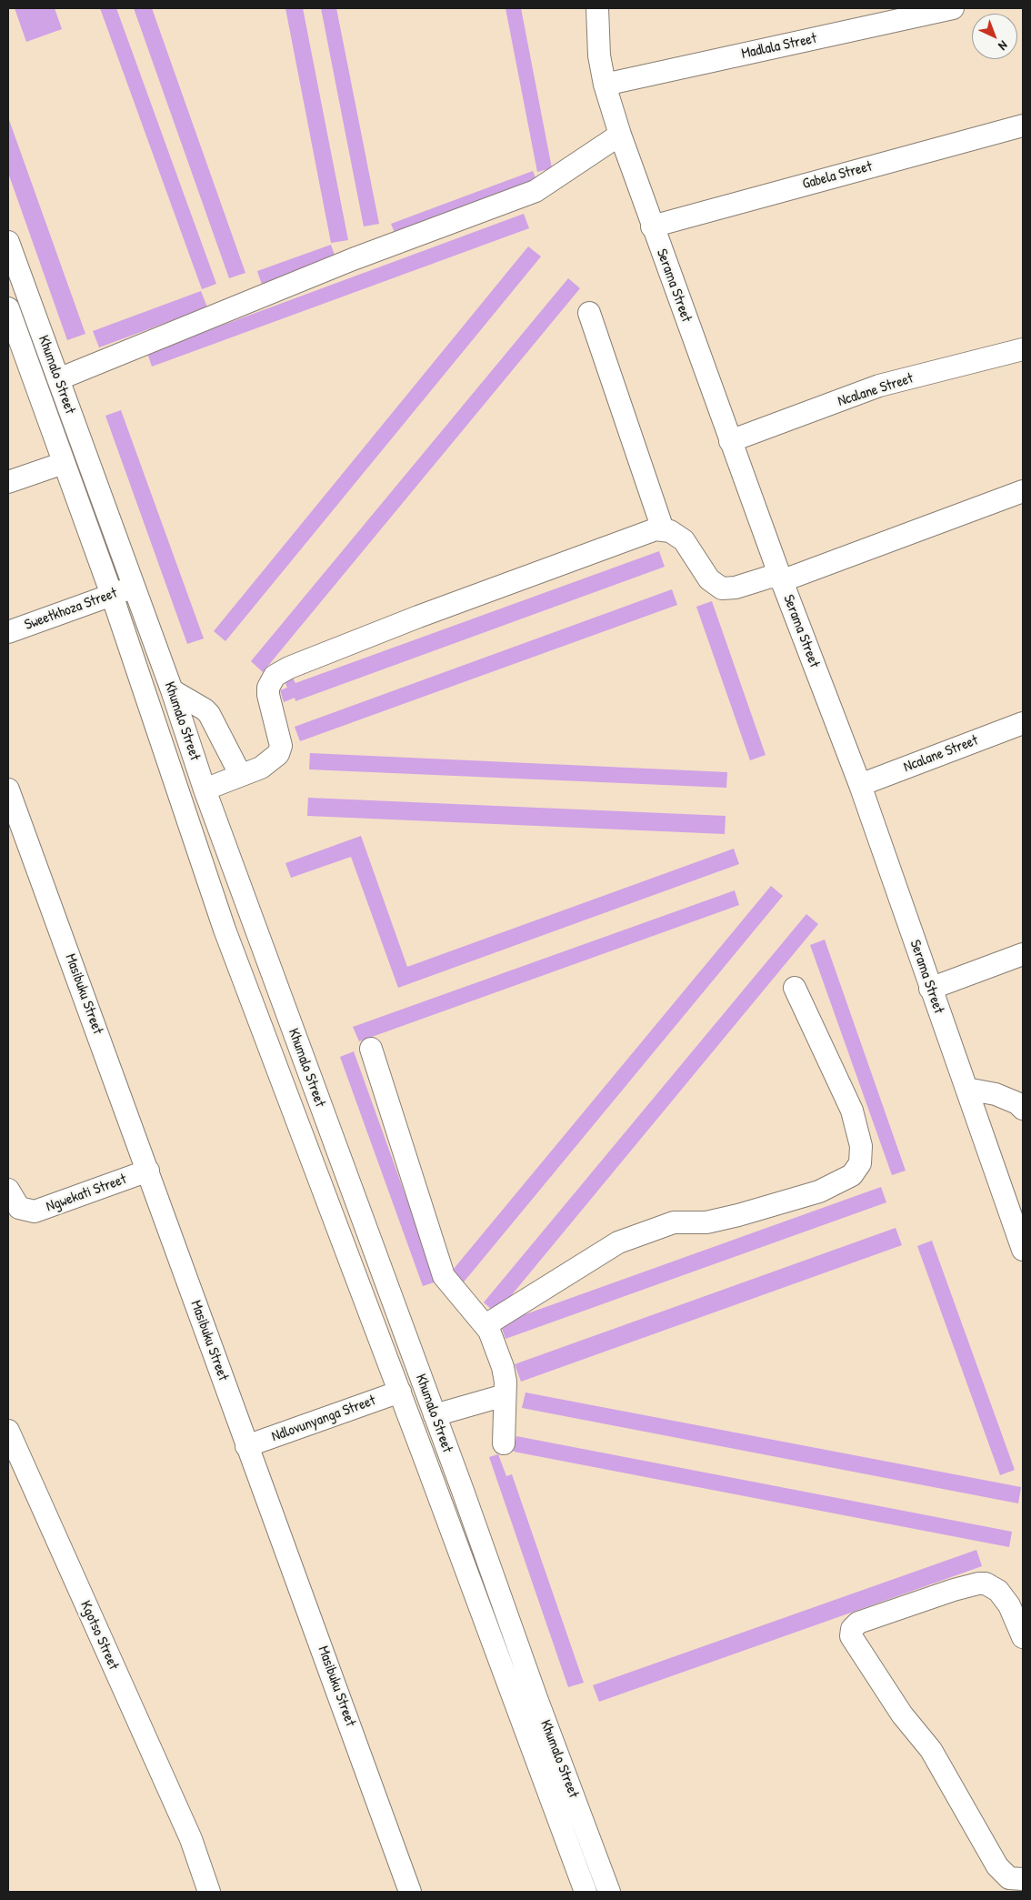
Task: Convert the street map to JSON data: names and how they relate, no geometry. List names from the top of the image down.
{
  "streets": {
    "street": [
      "Madlala Street",
      "Gabela Street",
      "Serama Street",
      "Khumalo Street",
      "Ncalane Street",
      "Sweetkhoza Street",
      "Masibuku Street",
      "Ngwekati Street",
      "Ndlovunyanga Street",
      "Kgotso Street"
    ]
  },
  "crossings": [
    ["Madlala Street", "Serama Street"],
    ["Gabela Street", "Serama Street"],
    ["Serama Street", "Ncalane Street"],
    ["Khumalo Street", "Sweetkhoza Street"],
    ["Khumalo Street", "Ndlovunyanga Street"],
    ["Masibuku Street", "Ngwekati Street"],
    ["Masibuku Street", "Ndlovunyanga Street"]
  ],
  "north": "bottom right"
}
